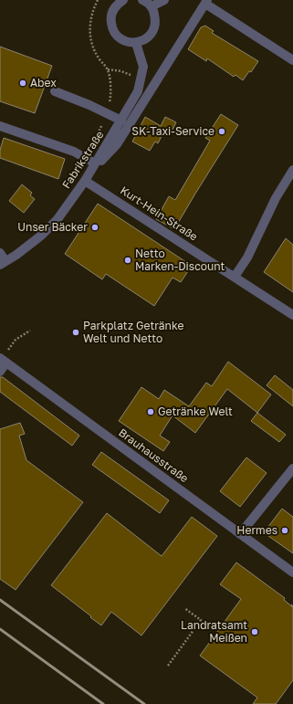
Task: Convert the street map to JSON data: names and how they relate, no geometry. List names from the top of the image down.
{
  "streets": {
    "street": ["Fabrikstraße", "Kurt-Hein-Straße", "Brauhausstraße"]
  },
  "crossings": [
    ["Fabrikstraße", "Kurt-Hein-Straße"]
  ],
  "places": [
    "Abex",
    "SK-Taxi-Service",
    "Unser Bäcker",
    "Netto Marken-Discount",
    "Parkplatz Getränke Welt und Netto",
    "Getränke Welt",
    "Hermes",
    "Landratsamt Meißen"
  ]
}
